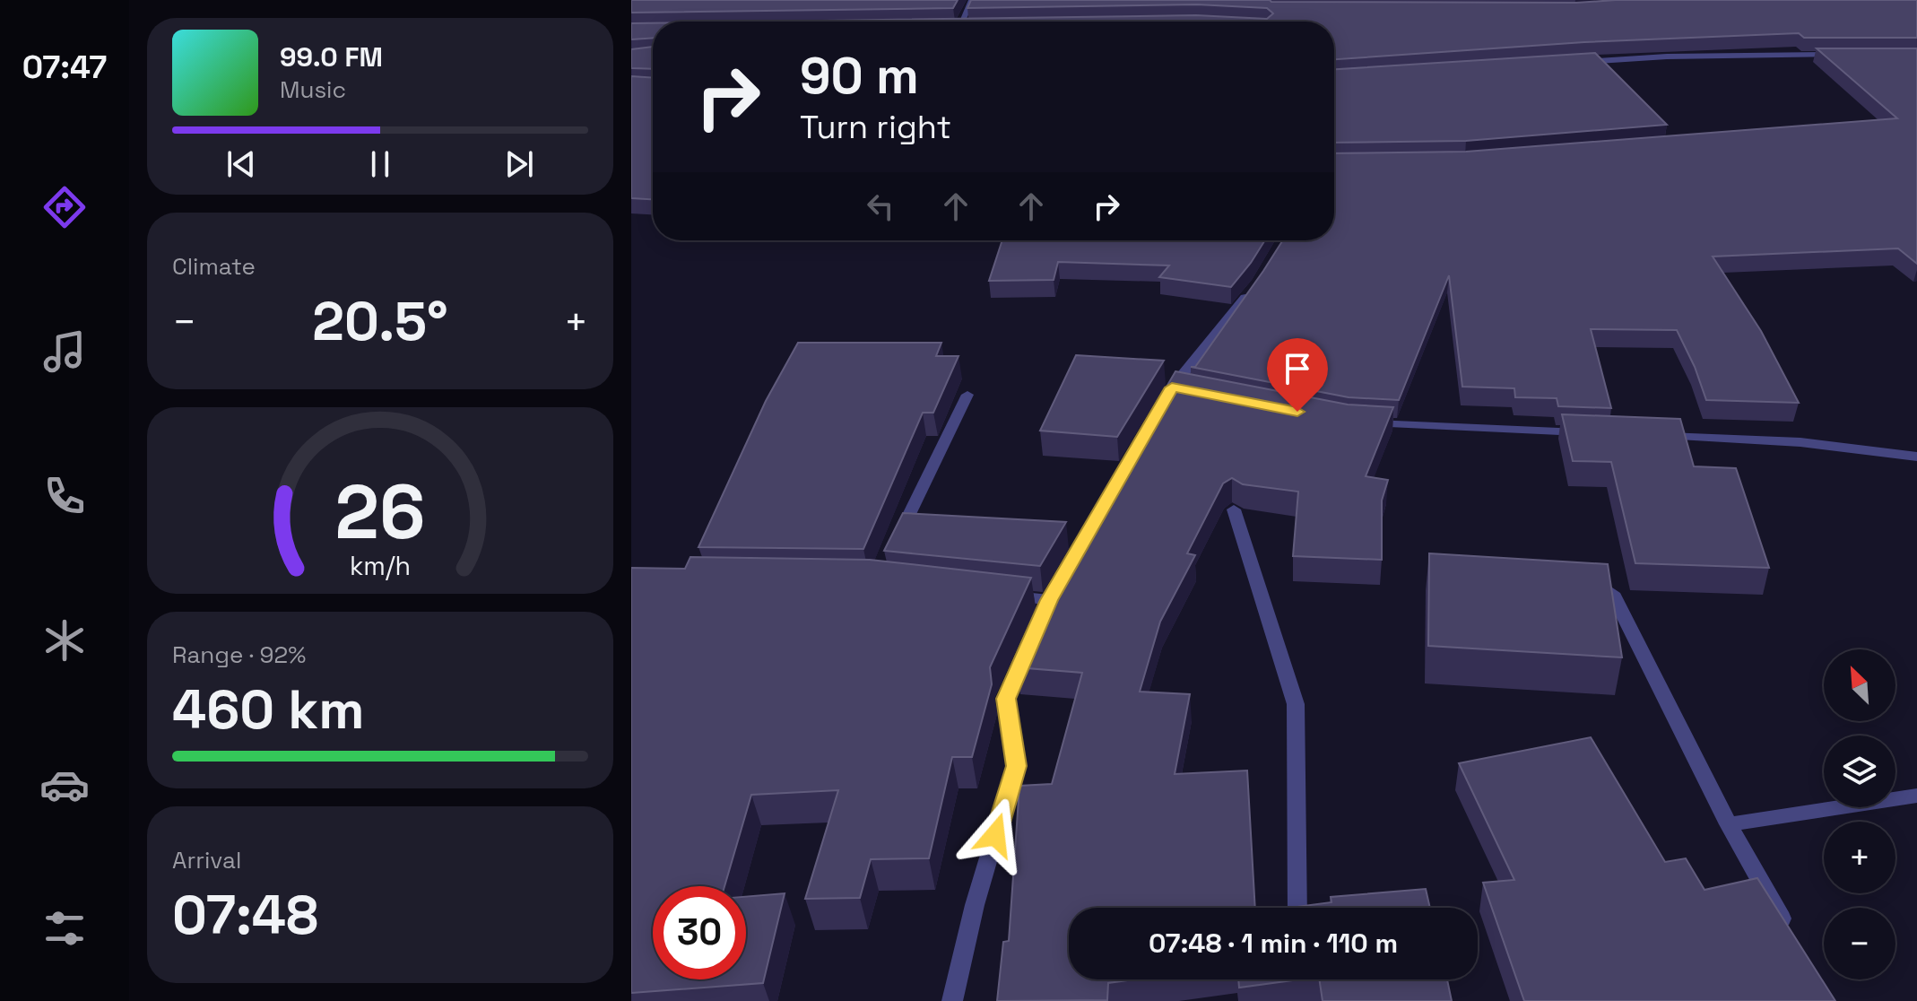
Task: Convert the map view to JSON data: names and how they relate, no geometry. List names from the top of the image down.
{
  "north": "top left",
  "page": {
    "tabs": "07:47",
    "turn": ["90 m", "Turn right"],
    "song": ["99.0 FM", "Music"],
    "tile": [
      "Climate",
      ["Range · 92%", "460 km"],
      ["Arrival", "07:48"]
    ],
    "heat": ["−", "20.5°", "+"],
    "map_buttons": ["+", "−"],
    "limit": "30",
    "trip": "07:48 · 1 min · 110 m",
    "gauge": ["26", "km/h"]
  }
}
